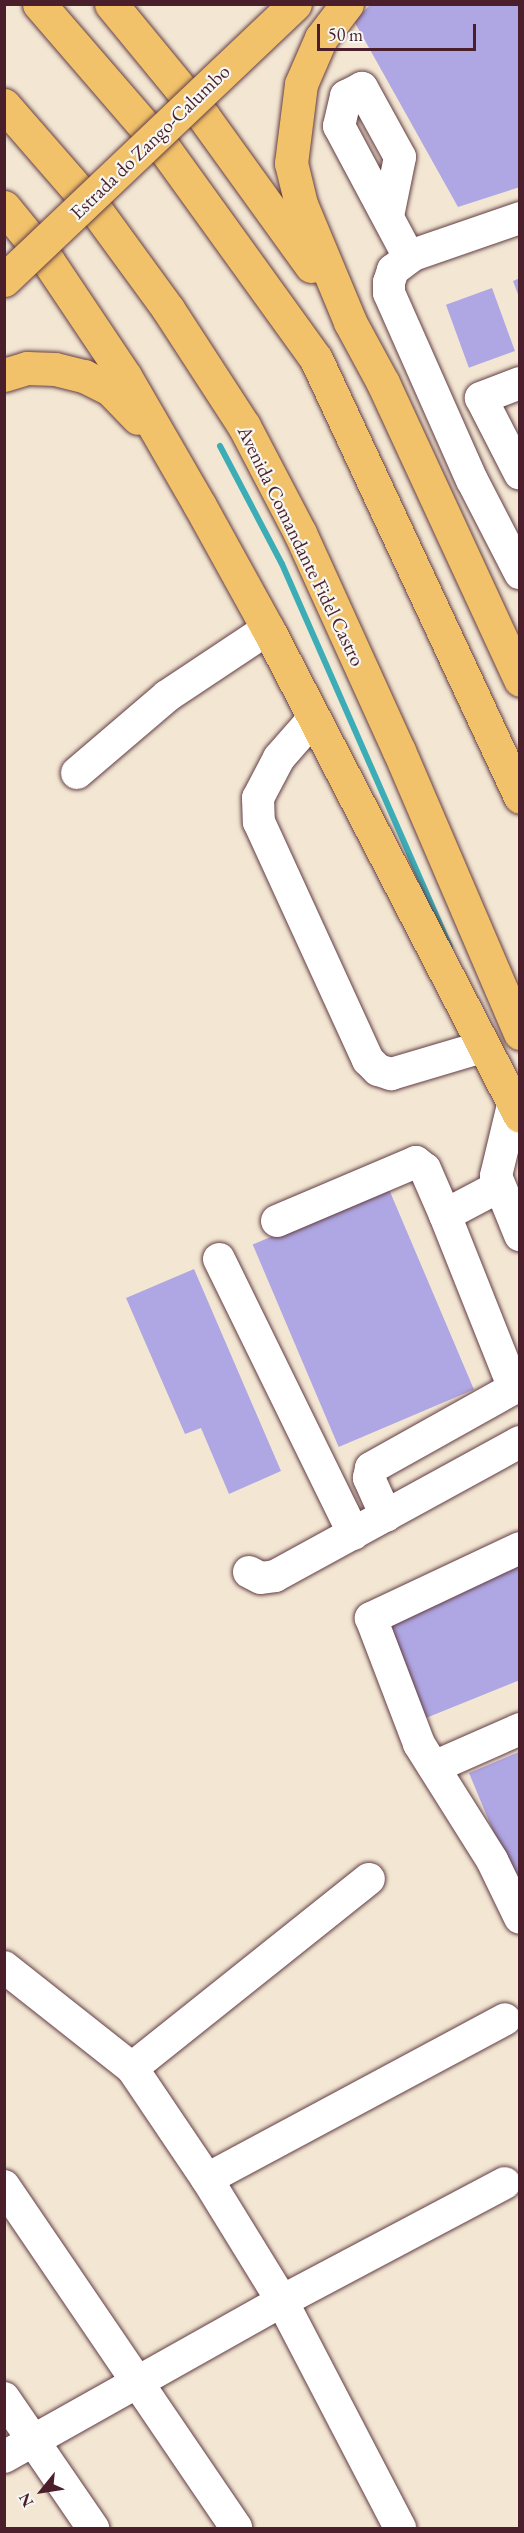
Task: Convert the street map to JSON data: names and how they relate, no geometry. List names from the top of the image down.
{
  "streets": {
    "main road": ["Estrada do Zango-Calumbo", "Avenida Comandante Fidel Castro"]
  },
  "scale_bar": "50 m",
  "north": "bottom left"
}
